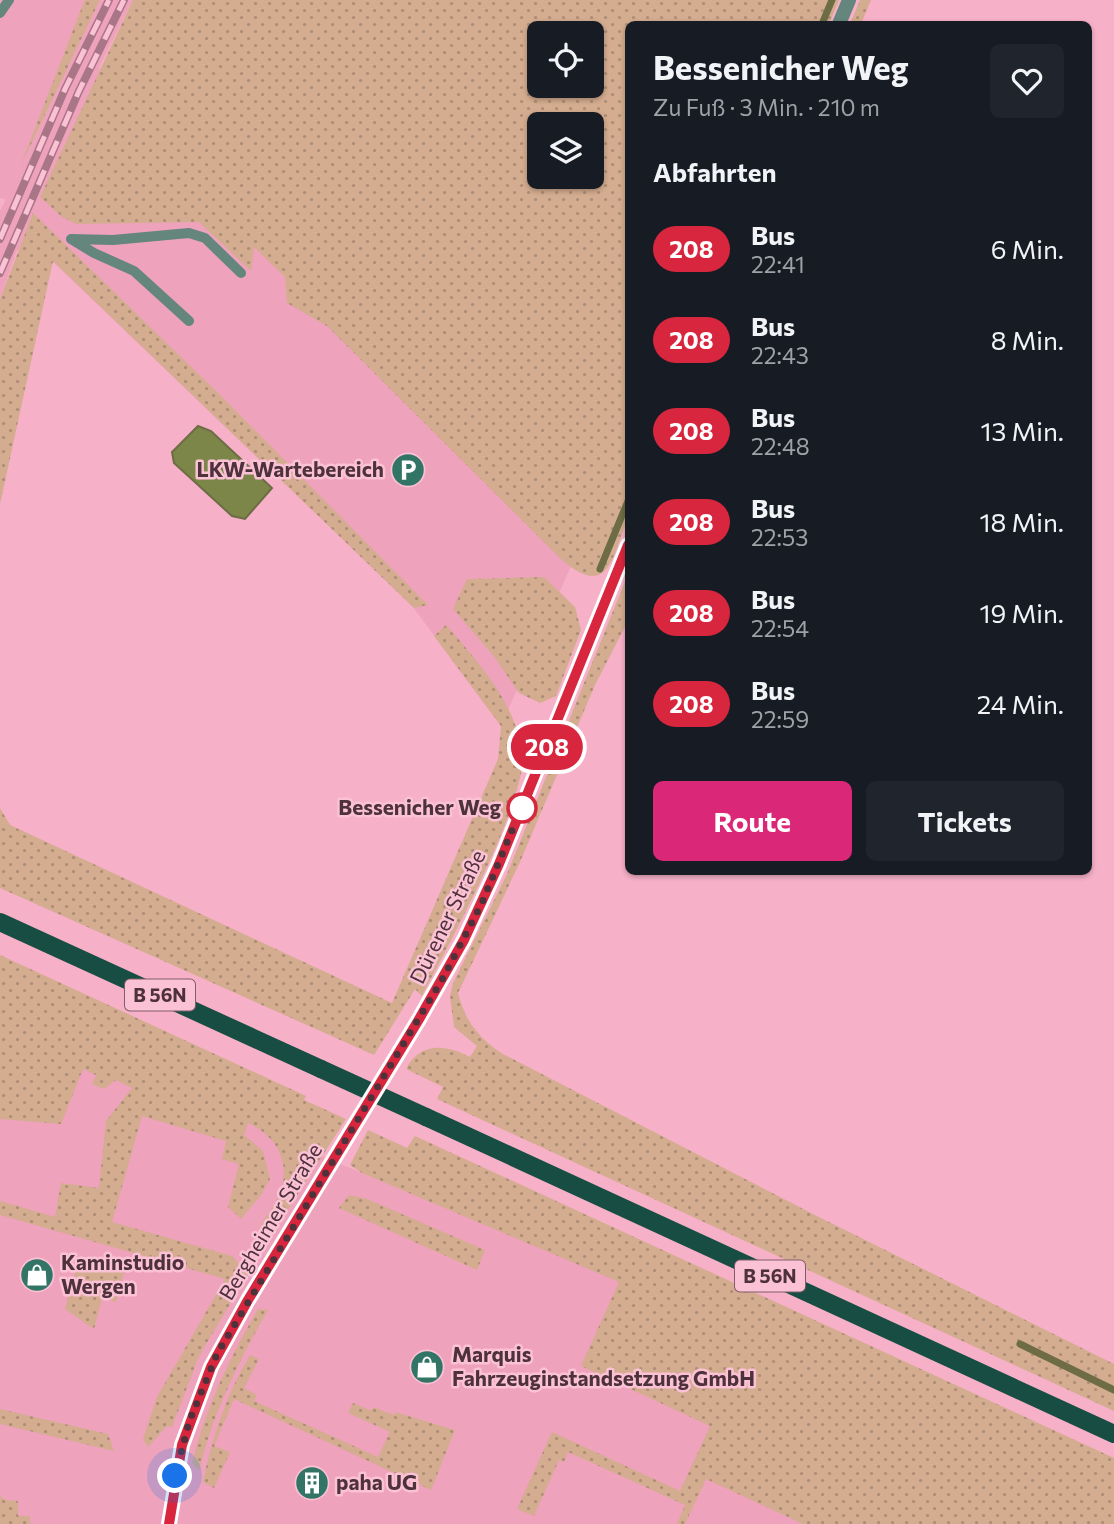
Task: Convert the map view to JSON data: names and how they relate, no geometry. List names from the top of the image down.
{
  "streets": {
    "main road": ["B 56N"],
    "street": ["Dürener Straße", "Bergheimer Straße"]
  },
  "crossings": [
    ["Dürener Straße", "Bergheimer Straße"]
  ],
  "places": {
    "parking": ["LKW-Wartebereich"],
    "other": ["Bessenicher Weg"],
    "shop": ["Kaminstudio Wergen", "Marquis Fahrzeuginstandsetzung GmbH"],
    "building": ["paha UG"]
  },
  "lines": ["bus line 208"],
  "page": {
    "on_map": "208",
    "heading": [
      ["Bessenicher Weg", "Zu Fuß · 3 Min. · 210 m"],
      "Abfahrten"
    ],
    "list": [
      {
        "mark": "208",
        "name": "Bus",
        "note": "22:41",
        "value": "6 Min."
      },
      {
        "mark": "208",
        "name": "Bus",
        "note": "22:43",
        "value": "8 Min."
      },
      {
        "mark": "208",
        "name": "Bus",
        "note": "22:48",
        "value": "13 Min."
      },
      {
        "mark": "208",
        "name": "Bus",
        "note": "22:53",
        "value": "18 Min."
      },
      {
        "mark": "208",
        "name": "Bus",
        "note": "22:54",
        "value": "19 Min."
      },
      {
        "mark": "208",
        "name": "Bus",
        "note": "22:59",
        "value": "24 Min."
      }
    ],
    "buttons": ["Route", "Tickets"]
  }
}
